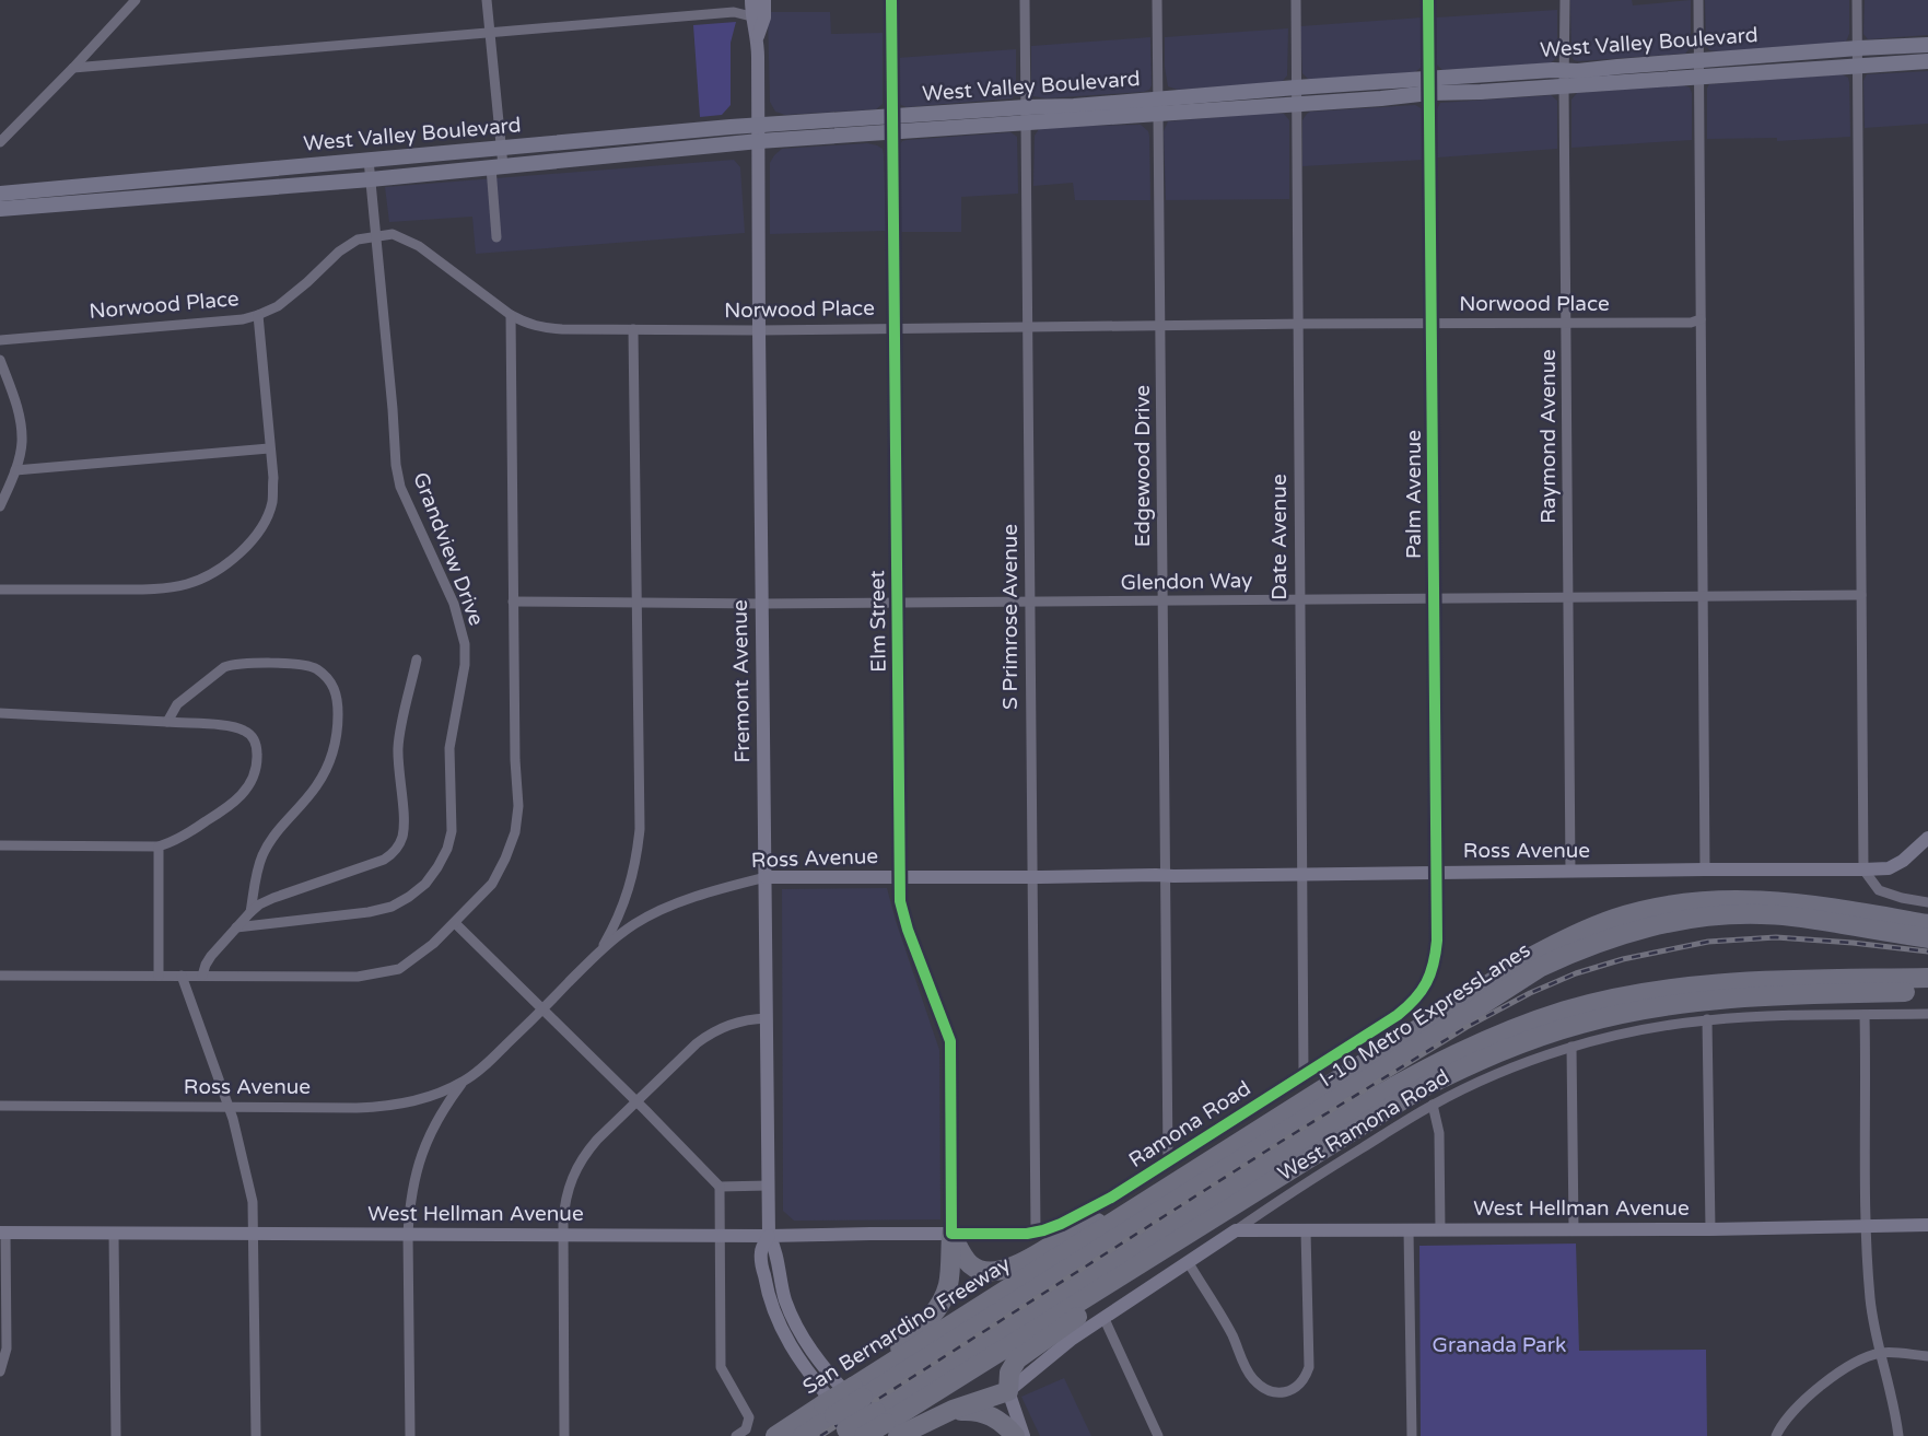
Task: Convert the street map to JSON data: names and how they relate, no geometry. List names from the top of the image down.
{
  "streets": {
    "highway": ["I-10 Metro ExpressLanes", "San Bernardino Freeway"],
    "main road": ["West Valley Boulevard"],
    "street": [
      "Norwood Place",
      "Raymond Avenue",
      "Edgewood Drive",
      "Palm Avenue",
      "Date Avenue",
      "Grandview Drive",
      "Glendon Way",
      "S Primrose Avenue",
      "Elm Street",
      "Fremont Avenue",
      "Ross Avenue",
      "Ramona Road",
      "West Ramona Road",
      "West Hellman Avenue"
    ]
  },
  "crossings": [
    ["West Valley Boulevard", "Raymond Avenue"],
    ["West Valley Boulevard", "Edgewood Drive"],
    ["West Valley Boulevard", "Palm Avenue"],
    ["West Valley Boulevard", "Date Avenue"],
    ["West Valley Boulevard", "Grandview Drive"],
    ["West Valley Boulevard", "S Primrose Avenue"],
    ["West Valley Boulevard", "Elm Street"],
    ["West Valley Boulevard", "Fremont Avenue"],
    ["Norwood Place", "Raymond Avenue"],
    ["Norwood Place", "Edgewood Drive"],
    ["Norwood Place", "Palm Avenue"],
    ["Norwood Place", "Date Avenue"],
    ["Norwood Place", "Grandview Drive"],
    ["Norwood Place", "S Primrose Avenue"],
    ["Norwood Place", "Elm Street"],
    ["Norwood Place", "Fremont Avenue"],
    ["Raymond Avenue", "Glendon Way"],
    ["Raymond Avenue", "Ross Avenue"],
    ["Edgewood Drive", "Glendon Way"],
    ["Edgewood Drive", "Ross Avenue"],
    ["Edgewood Drive", "Ramona Road"],
    ["Palm Avenue", "Glendon Way"],
    ["Palm Avenue", "Ross Avenue"],
    ["Palm Avenue", "Ramona Road"],
    ["Date Avenue", "Glendon Way"],
    ["Date Avenue", "Ross Avenue"],
    ["Date Avenue", "Ramona Road"],
    ["Glendon Way", "S Primrose Avenue"],
    ["Glendon Way", "Elm Street"],
    ["Glendon Way", "Fremont Avenue"],
    ["S Primrose Avenue", "Ross Avenue"],
    ["S Primrose Avenue", "Ramona Road"],
    ["Elm Street", "Ross Avenue"],
    ["Elm Street", "Ramona Road"],
    ["Elm Street", "West Hellman Avenue"],
    ["Fremont Avenue", "Ross Avenue"],
    ["Fremont Avenue", "I-10 Metro ExpressLanes"],
    ["Fremont Avenue", "West Hellman Avenue"],
    ["Fremont Avenue", "San Bernardino Freeway"],
    ["I-10 Metro ExpressLanes", "San Bernardino Freeway"],
    ["Ramona Road", "West Hellman Avenue"],
    ["West Ramona Road", "West Hellman Avenue"]
  ],
  "parks": ["Granada Park"]
}
